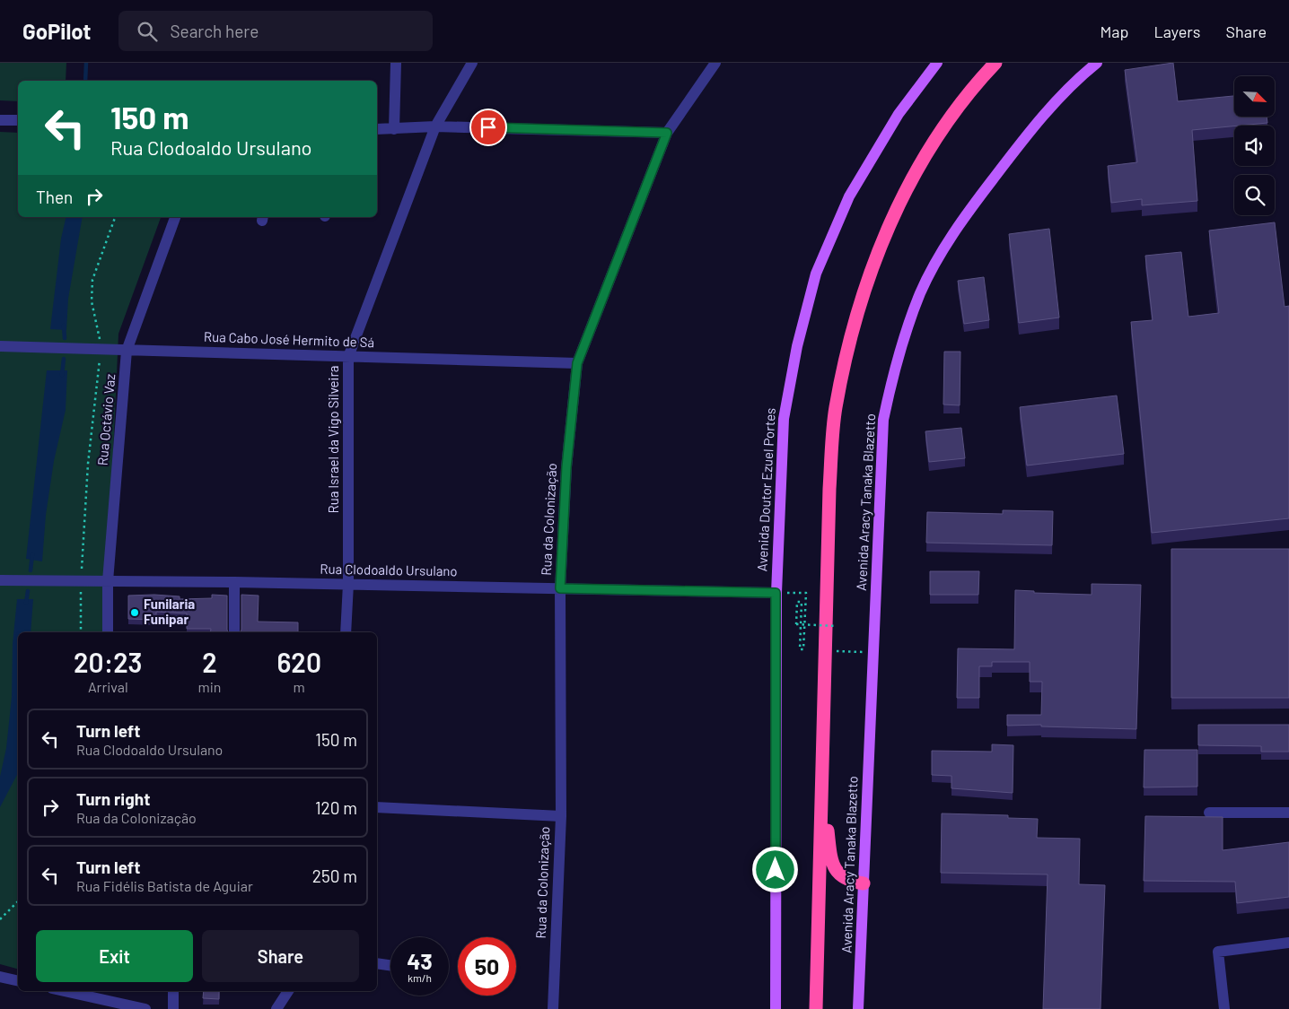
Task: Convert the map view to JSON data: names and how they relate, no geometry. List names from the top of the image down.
{
  "streets": {
    "main road": ["Avenida Doutor Ezuel Portes", "Avenida Aracy Tanaka Blazetto"],
    "street": [
      "Rua Cabo José Hermito de Sá",
      "Rua Octávio Vaz",
      "Rua Israel da Vigo Silveira",
      "Rua da Colonização",
      "Rua Clodoaldo Ursulano"
    ]
  },
  "crossings": [
    ["Rua Cabo José Hermito de Sá", "Rua Octávio Vaz"],
    ["Rua Cabo José Hermito de Sá", "Rua Israel da Vigo Silveira"],
    ["Rua Cabo José Hermito de Sá", "Rua da Colonização"],
    ["Rua Octávio Vaz", "Rua Clodoaldo Ursulano"],
    ["Rua Israel da Vigo Silveira", "Rua Clodoaldo Ursulano"],
    ["Avenida Doutor Ezuel Portes", "Rua Clodoaldo Ursulano"],
    ["Rua da Colonização", "Rua Clodoaldo Ursulano"]
  ],
  "places": ["Funilaria Funipar"],
  "north": "bottom right",
  "page": {
    "header": "GoPilot",
    "search": "Search here",
    "nav": ["Map", "Layers", "Share"],
    "turn": ["150 m", "Rua Clodoaldo Ursulano"],
    "then": "Then",
    "eta": [
      "20:23",
      "Arrival",
      "2",
      "min",
      "620",
      "m"
    ],
    "list": [
      {
        "name": "Turn left",
        "note": "Rua Clodoaldo Ursulano",
        "value": "150 m"
      },
      {
        "name": "Turn right",
        "note": "Rua da Colonização",
        "value": "120 m"
      },
      {
        "name": "Turn left",
        "note": "Rua Fidélis Batista de Aguiar",
        "value": "250 m"
      }
    ],
    "buttons": ["Exit", "Share"],
    "speed": "43 km/h",
    "limit": "50"
  }
}
